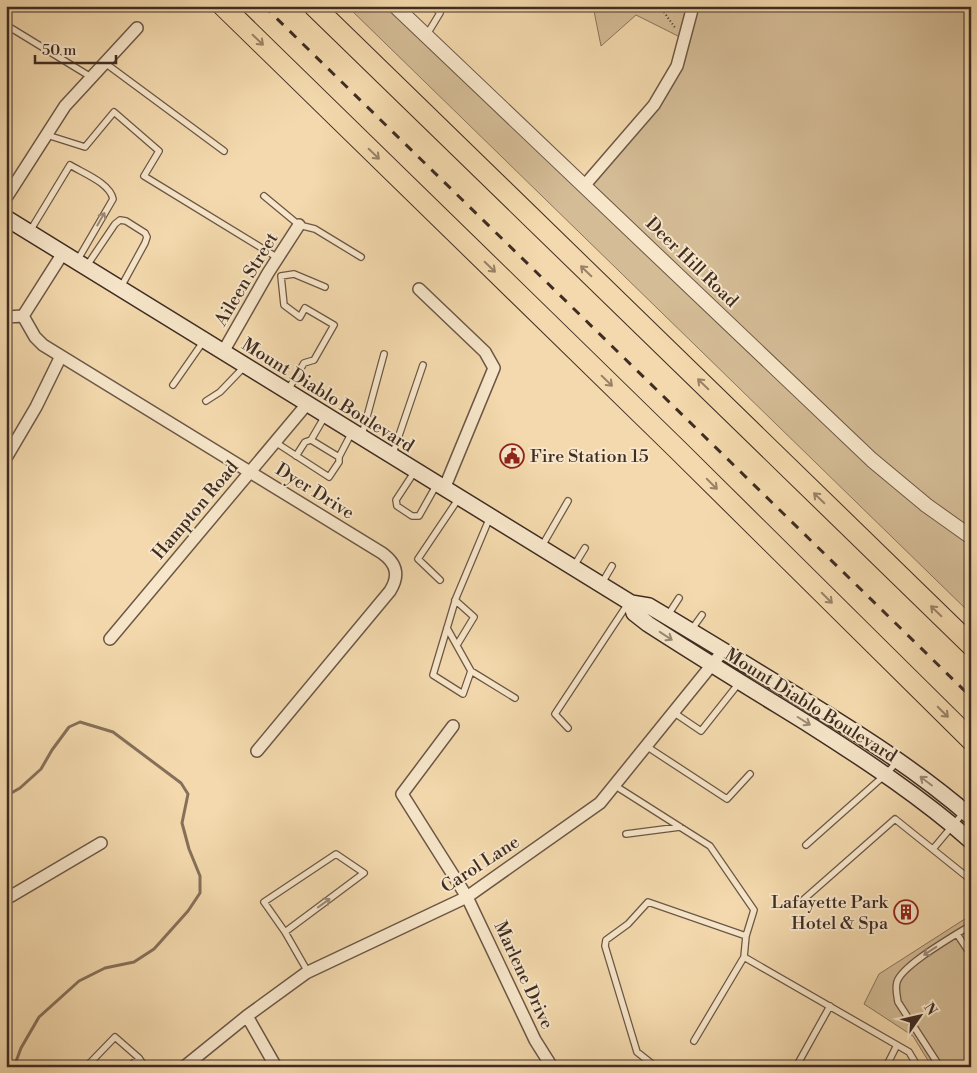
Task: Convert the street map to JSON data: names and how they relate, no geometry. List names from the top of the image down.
{
  "streets": {
    "main road": ["Mount Diablo Boulevard"],
    "street": [
      "Deer Hill Road",
      "Aileen Street",
      "Dyer Drive",
      "Hampton Road",
      "Carol Lane",
      "Marlene Drive"
    ]
  },
  "crossings": [
    ["Aileen Street", "Mount Diablo Boulevard"],
    ["Mount Diablo Boulevard", "Hampton Road"],
    ["Mount Diablo Boulevard", "Carol Lane"],
    ["Dyer Drive", "Hampton Road"],
    ["Carol Lane", "Marlene Drive"]
  ],
  "places": {
    "public building": ["Fire Station 15"],
    "building": ["Lafayette Park Hotel & Spa"]
  },
  "scale_bar": "50 m",
  "north": "top right"
}
